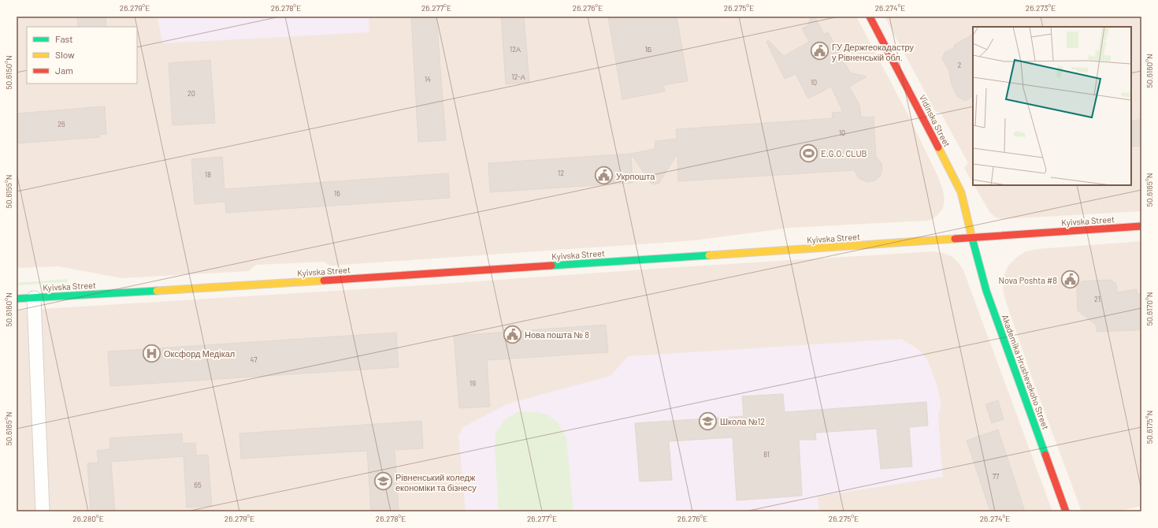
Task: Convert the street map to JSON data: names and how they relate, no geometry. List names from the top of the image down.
{
  "streets": {
    "main road": ["Vidinska Street", "Kyivska Street", "Akademika Hrushevskoho Street"]
  },
  "crossings": [
    ["Vidinska Street", "Kyivska Street"],
    ["Vidinska Street", "Akademika Hrushevskoho Street"],
    ["Kyivska Street", "Akademika Hrushevskoho Street"]
  ],
  "places": {
    "public building": [
      "ГУ Держгеокадастру у Рівненській обл.",
      "Укрпошта",
      "Nova Poshta #8",
      "Нова пошта № 8"
    ],
    "sports": ["E.G.O. CLUB"],
    "hospital": ["Оксфорд Медікал"],
    "school or university": ["Школа №12", "Рівненський коледж економіки та бізнесу"]
  },
  "house_numbers": [
    "12А",
    "1Б",
    "2",
    "12-А",
    "14",
    "10",
    "20",
    "26",
    "10",
    "12",
    "18",
    "16",
    "21",
    "47",
    "19",
    "81",
    "77",
    "65"
  ],
  "legend": ["Fast", "Slow", "Jam"],
  "coordinates": [
    "26.279°E",
    "26.278°E",
    "26.277°E",
    "26.276°E",
    "26.275°E",
    "26.274°E",
    "26.273°E",
    "50.6160°N",
    "50.6150°N",
    "50.6165°N",
    "50.6155°N",
    "50.6170°N",
    "50.6175°N",
    "26.280°E"
  ]
}
